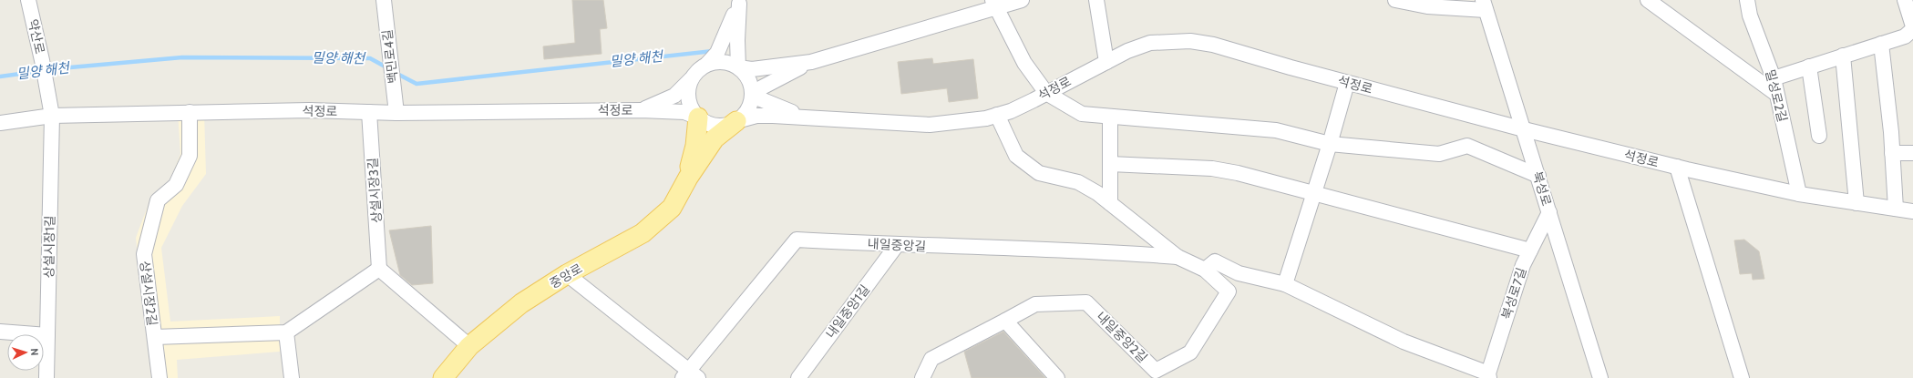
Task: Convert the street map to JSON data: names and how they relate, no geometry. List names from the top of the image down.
{
  "streets": {
    "main road": ["중앙로"],
    "street": [
      "약산로",
      "백민로4길",
      "석정로",
      "밀성로2길",
      "북성로",
      "상설시장3길",
      "내일중앙길",
      "상설시장1길",
      "상설시장2길",
      "북성로7길",
      "내일중앙1길",
      "내일중앙2길"
    ]
  },
  "crossings": [
    ["약산로", "석정로"],
    ["약산로", "상설시장1길"],
    ["백민로4길", "석정로"],
    ["석정로", "밀성로2길"],
    ["석정로", "북성로"],
    ["석정로", "상설시장3길"],
    ["석정로", "상설시장1길"],
    ["석정로", "상설시장2길"],
    ["북성로", "북성로7길"],
    ["내일중앙길", "내일중앙1길"],
    ["내일중앙길", "내일중앙2길"]
  ],
  "water": ["밀양 해천"],
  "north": "right"
}
